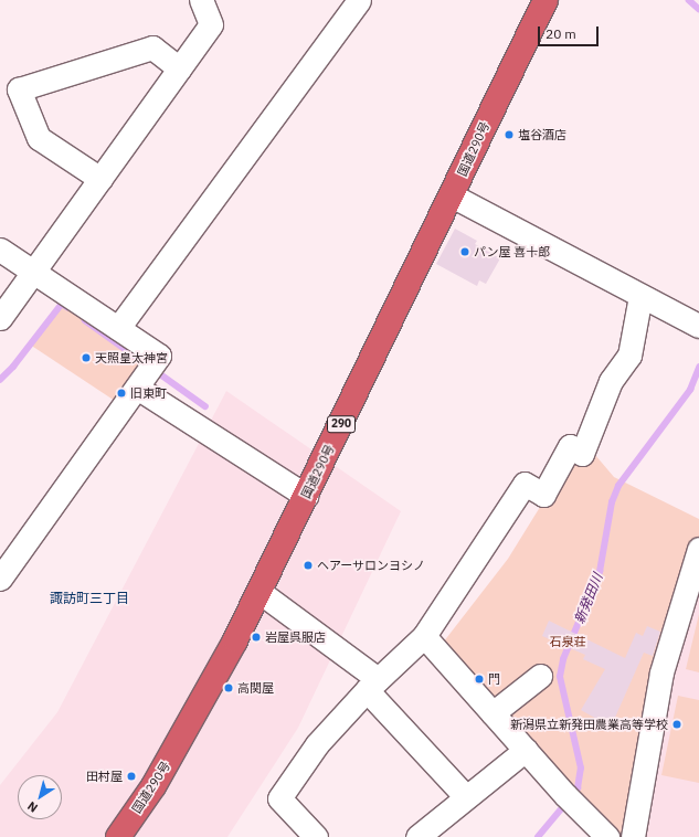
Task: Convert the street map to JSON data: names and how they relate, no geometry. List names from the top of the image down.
{
  "streets": {
    "highway": ["国道290号", "290"]
  },
  "districts": ["諏訪町三丁目"],
  "water": ["新発田川"],
  "parks": ["石泉荘"],
  "places": [
    "塩谷酒店",
    "パン屋 喜十郎",
    "天照皇太神宮",
    "旧東町",
    "ヘアーサロンヨシノ",
    "岩屋呉服店",
    "門",
    "高関屋",
    "新潟県立新発田農業高等学校",
    "田村屋"
  ],
  "scale_bar": "20 m",
  "north": "bottom left"
}
